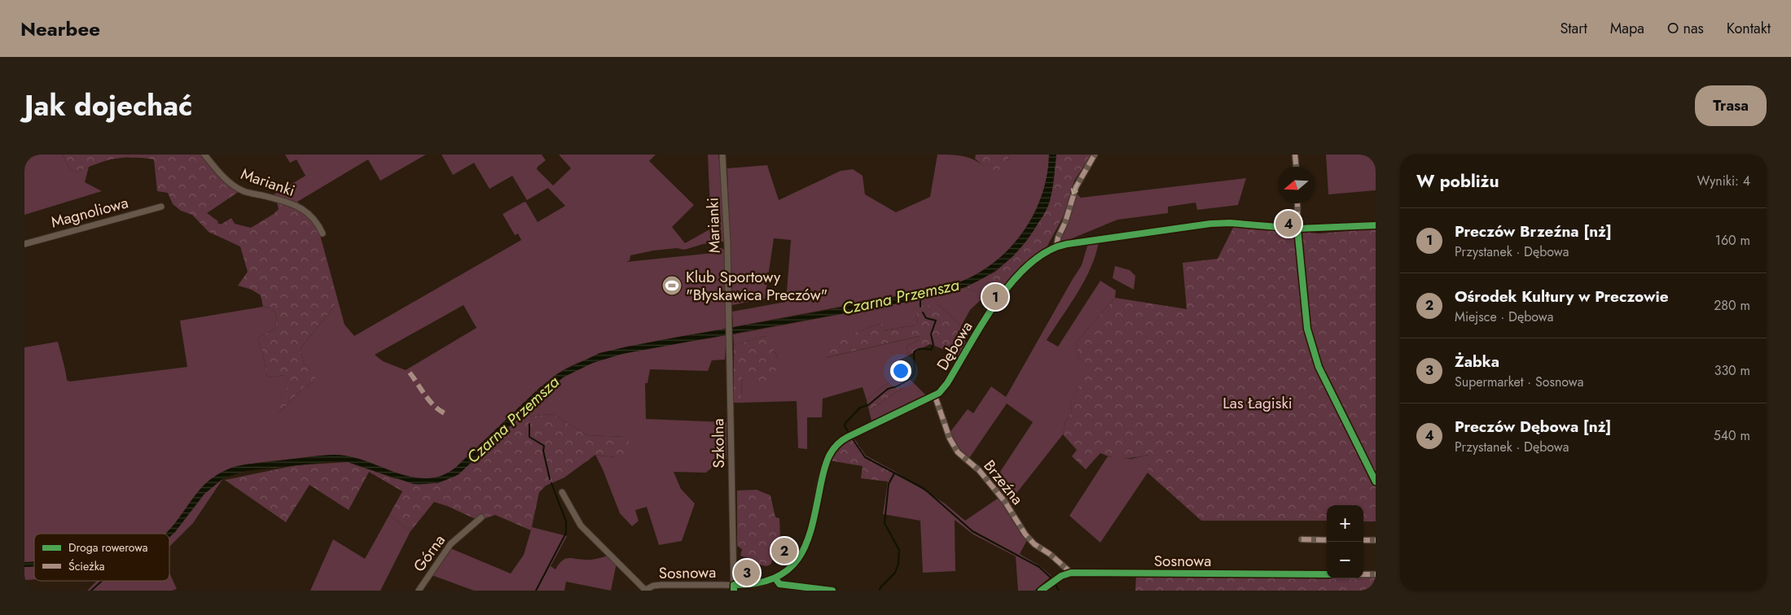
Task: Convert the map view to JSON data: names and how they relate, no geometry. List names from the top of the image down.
{
  "streets": {
    "street": [
      "Marianki",
      "Magnoliowa",
      "Dębowa",
      "Szkolna",
      "Brzeźna",
      "Górna",
      "Sosnowa"
    ]
  },
  "crossings": [
    ["Marianki", "Szkolna"],
    ["Dębowa", "Brzeźna"],
    ["Dębowa", "Sosnowa"],
    ["Szkolna", "Sosnowa"],
    ["Brzeźna", "Sosnowa"]
  ],
  "water": ["Czarna Przemsza"],
  "parks": ["Las Łagiski"],
  "places": {
    "sports": ["Klub Sportowy \"Błyskawica Preczów\""]
  },
  "legend": ["Droga rowerowa", "Ścieżka"],
  "north": "left",
  "page": {
    "header": "Nearbee",
    "nav": [
      "Start",
      "Mapa",
      "O nas",
      "Kontakt"
    ],
    "title": "Jak dojechać",
    "buttons": "Trasa",
    "heading": ["W pobliżu", "Wyniki: 4"],
    "list": [
      {
        "mark": "1",
        "name": "Preczów Brzeźna [nż]",
        "note": "Przystanek · Dębowa",
        "value": "160 m"
      },
      {
        "mark": "2",
        "name": "Ośrodek Kultury w Preczowie",
        "note": "Miejsce · Dębowa",
        "value": "280 m"
      },
      {
        "mark": "3",
        "name": "Żabka",
        "note": "Supermarket · Sosnowa",
        "value": "330 m"
      },
      {
        "mark": "4",
        "name": "Preczów Dębowa [nż]",
        "note": "Przystanek · Dębowa",
        "value": "540 m"
      }
    ],
    "pins": [
      "4",
      "1",
      "2",
      "3"
    ],
    "map_buttons": ["+", "−"]
  }
}
